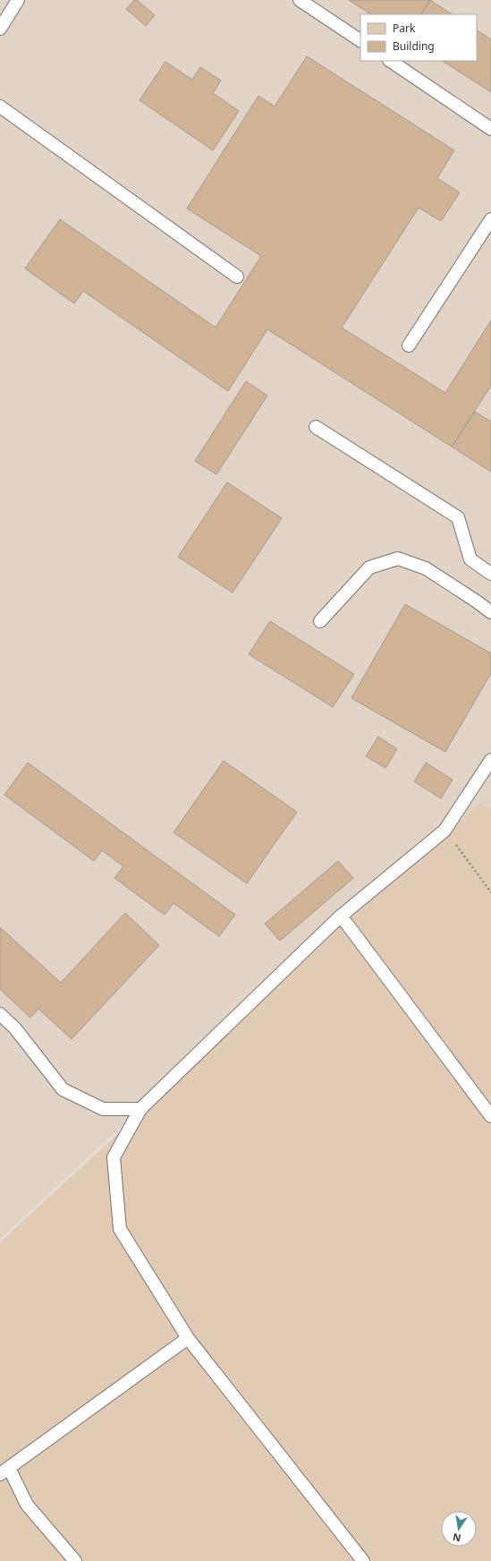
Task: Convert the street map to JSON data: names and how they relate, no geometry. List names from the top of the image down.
{
  "legend": ["Park", "Building"],
  "north": "bottom"
}
